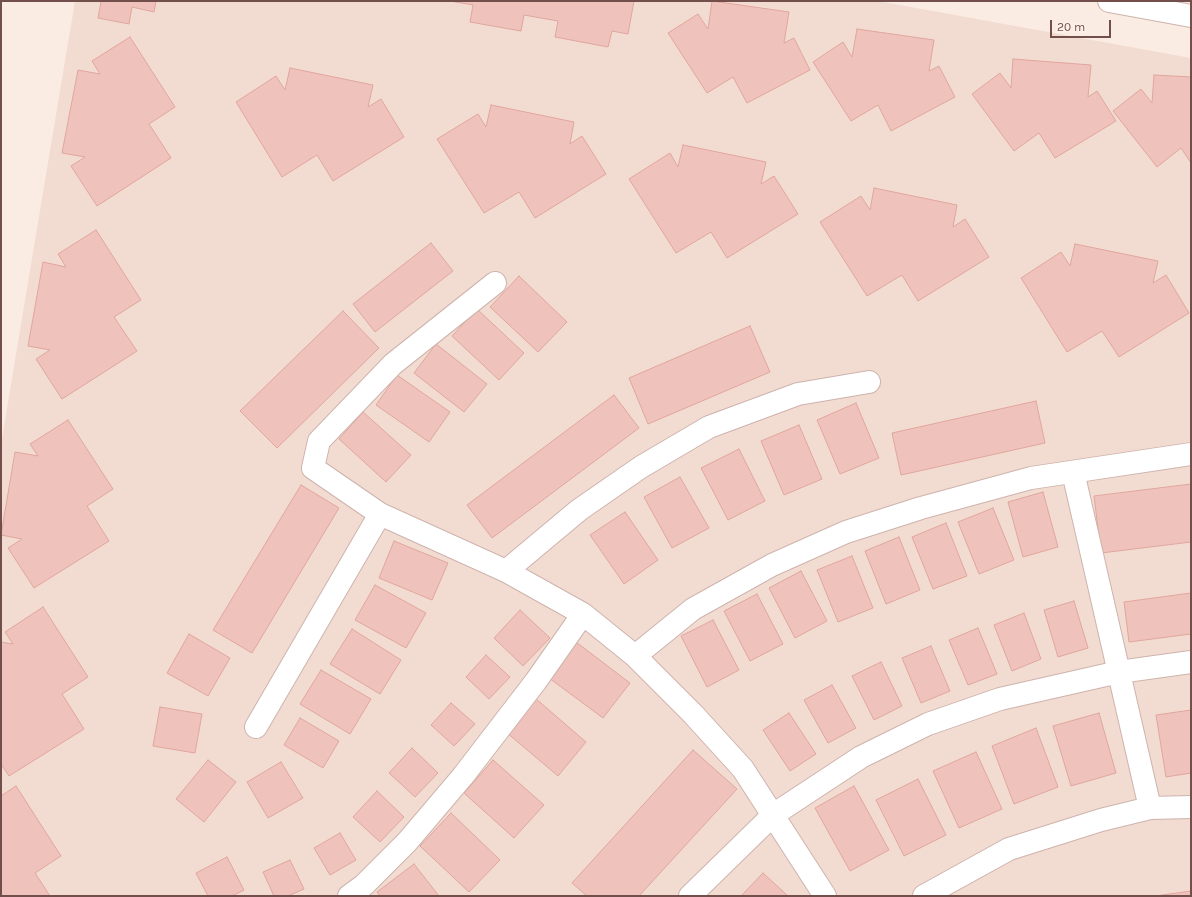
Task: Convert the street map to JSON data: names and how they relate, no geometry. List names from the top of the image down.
{
  "scale_bar": "20 m"
}
